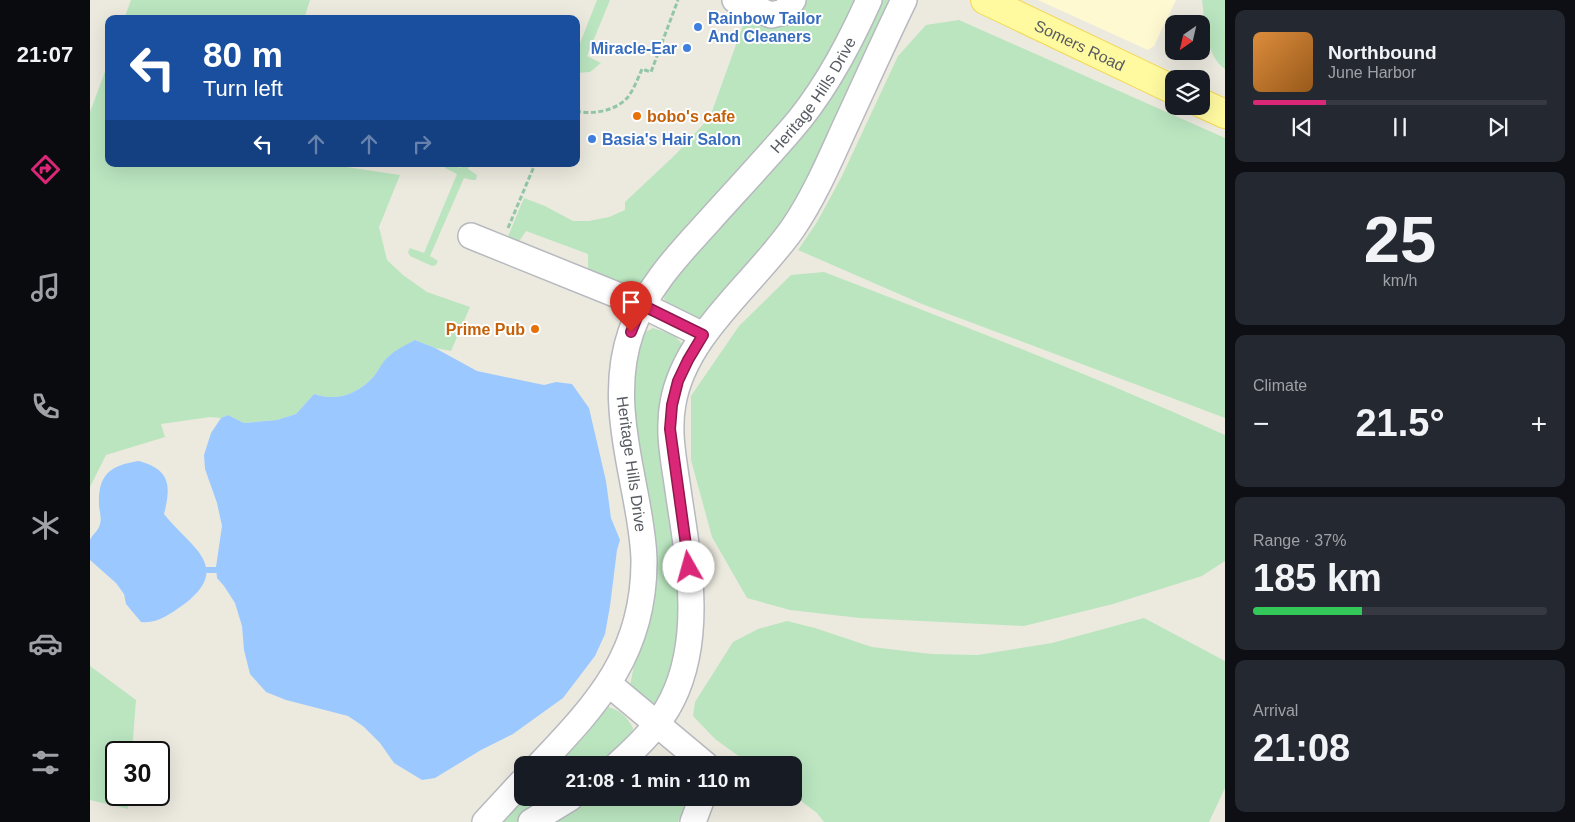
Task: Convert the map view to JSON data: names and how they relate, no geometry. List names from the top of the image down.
{
  "streets": {
    "main road": ["Somers Road"],
    "street": ["Heritage Hills Drive"]
  },
  "places": [
    "Rainbow Tailor And Cleaners",
    "Miracle-Ear",
    "bobo's cafe",
    "Basia's Hair Salon",
    "Prime Pub"
  ],
  "north": "bottom left",
  "page": {
    "tabs": "21:07",
    "turn": ["80 m", "Turn left"],
    "song": ["Northbound", "June Harbor"],
    "tile": [
      ["25", "km/h"],
      "Climate",
      ["Range · 37%", "185 km"],
      ["Arrival", "21:08"]
    ],
    "heat": ["−", "21.5°", "+"],
    "limit": "30",
    "trip": "21:08 · 1 min · 110 m"
  }
}
